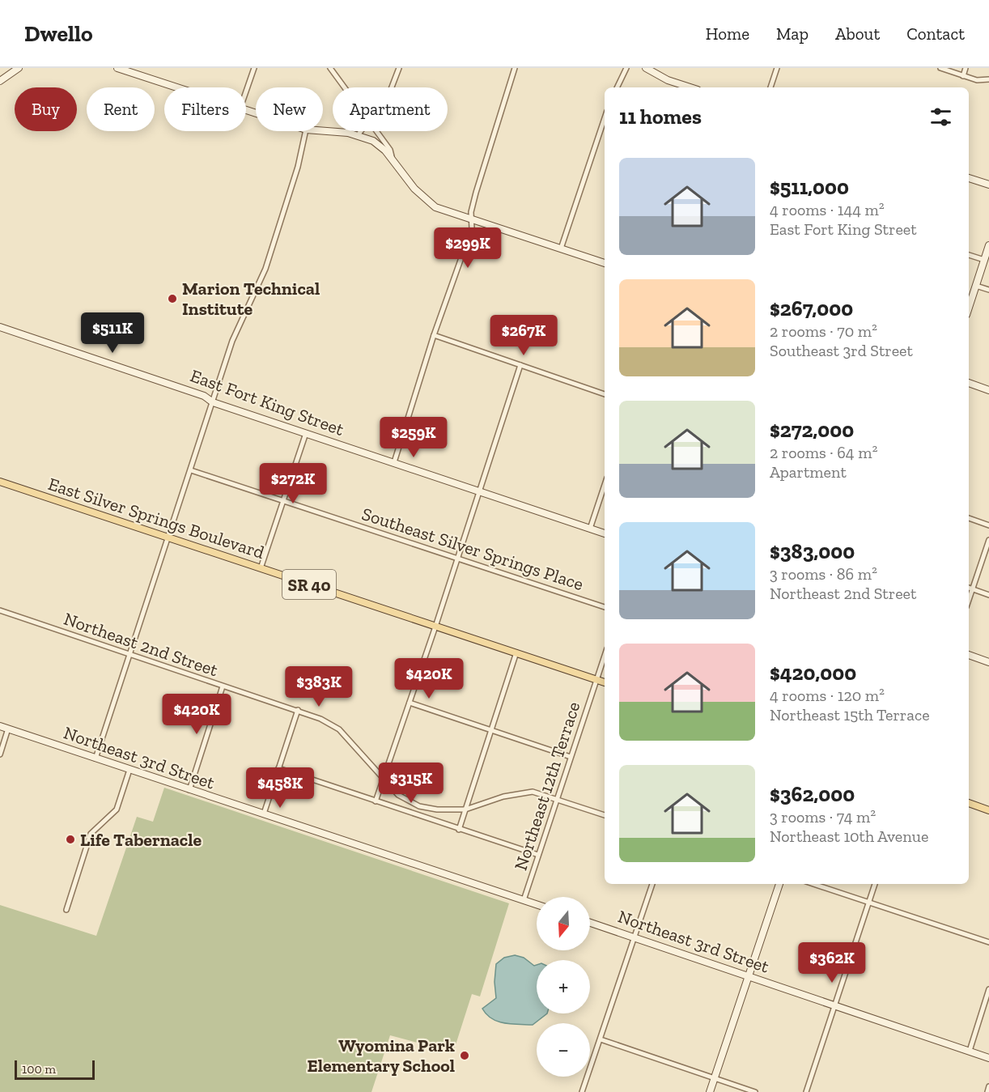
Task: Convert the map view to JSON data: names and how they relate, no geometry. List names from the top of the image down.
{
  "streets": {
    "main road": ["East Silver Springs Boulevard", "SR 40"],
    "street": [
      "East Fort King Street",
      "Southeast Silver Springs Place",
      "Northeast 2nd Street",
      "Northeast 3rd Street",
      "Northeast 12th Terrace"
    ]
  },
  "crossings": [
    ["East Silver Springs Boulevard", "Northeast 12th Terrace"],
    ["Northeast 2nd Street", "Northeast 12th Terrace"],
    ["Northeast 3rd Street", "Northeast 12th Terrace"]
  ],
  "places": ["Marion Technical Institute", "Life Tabernacle", "Wyomina Park Elementary School"],
  "scale_bar": "100 m",
  "north": "bottom",
  "page": {
    "header": "Dwello",
    "nav": [
      "Home",
      "Map",
      "About",
      "Contact"
    ],
    "chip": [
      "Buy",
      "Rent",
      "Filters",
      "New",
      "Apartment"
    ],
    "heading": "11 homes",
    "list": [
      {
        "name": "$511,000",
        "note": "4 rooms · 144 m² · East Fort King Street"
      },
      {
        "name": "$267,000",
        "note": "2 rooms · 70 m² · Southeast 3rd Street"
      },
      {
        "name": "$272,000",
        "note": "2 rooms · 64 m² · Apartment"
      },
      {
        "name": "$383,000",
        "note": "3 rooms · 86 m² · Northeast 2nd Street"
      },
      {
        "name": "$420,000",
        "note": "4 rooms · 120 m² · Northeast 15th Terrace"
      },
      {
        "name": "$362,000",
        "note": "3 rooms · 74 m² · Northeast 10th Avenue"
      }
    ],
    "price": [
      "$299K",
      "$511K",
      "$267K",
      "$259K",
      "$272K",
      "$420K",
      "$383K",
      "$420K",
      "$315K",
      "$458K",
      "$362K"
    ],
    "map_buttons": ["+", "−"],
    "scale": "100 m"
  }
}
